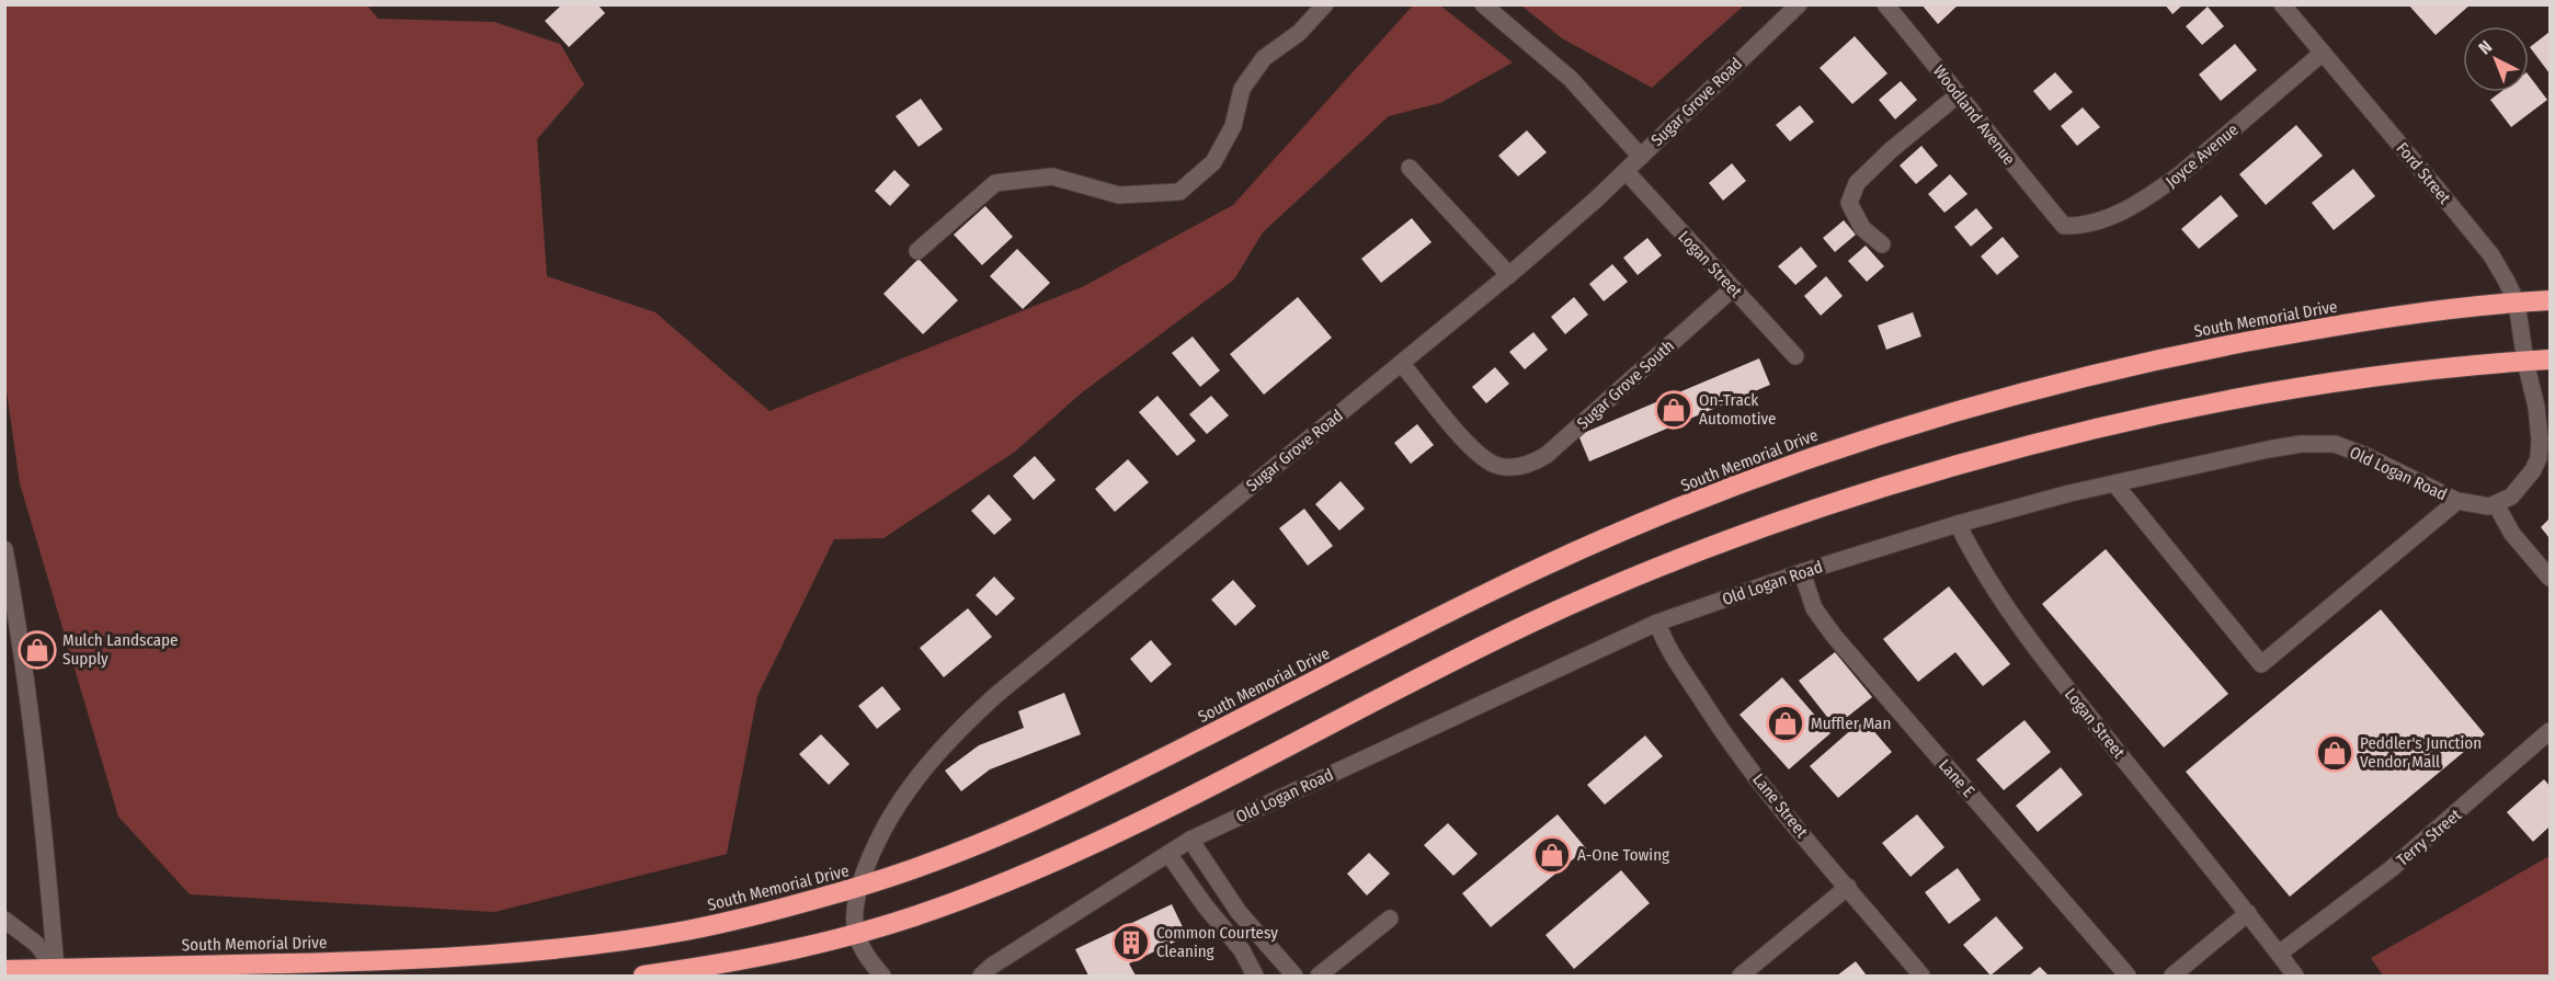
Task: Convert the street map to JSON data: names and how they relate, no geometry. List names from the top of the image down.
{
  "streets": {
    "highway": ["South Memorial Drive"],
    "street": [
      "Sugar Grove Road",
      "Woodland Avenue",
      "Joyce Avenue",
      "Ford Street",
      "Logan Street",
      "Sugar Grove South",
      "Old Logan Road",
      "Lane E",
      "Lane Street",
      "Terry Street"
    ]
  },
  "crossings": [
    ["Sugar Grove Road", "Logan Street"],
    ["Sugar Grove Road", "South Memorial Drive"],
    ["Sugar Grove Road", "Sugar Grove South"],
    ["Woodland Avenue", "Joyce Avenue"],
    ["Joyce Avenue", "Ford Street"],
    ["Ford Street", "South Memorial Drive"],
    ["Logan Street", "Sugar Grove South"],
    ["Logan Street", "Old Logan Road"],
    ["Logan Street", "Terry Street"],
    ["Old Logan Road", "Lane E"],
    ["Old Logan Road", "Lane Street"]
  ],
  "places": {
    "shop": [
      "On-Track Automotive",
      "Mulch Landscape Supply",
      "Muffler Man",
      "Peddler's Junction Vendor Mall",
      "A-One Towing"
    ],
    "building": ["Common Courtesy Cleaning"]
  },
  "north": "top left"
}
